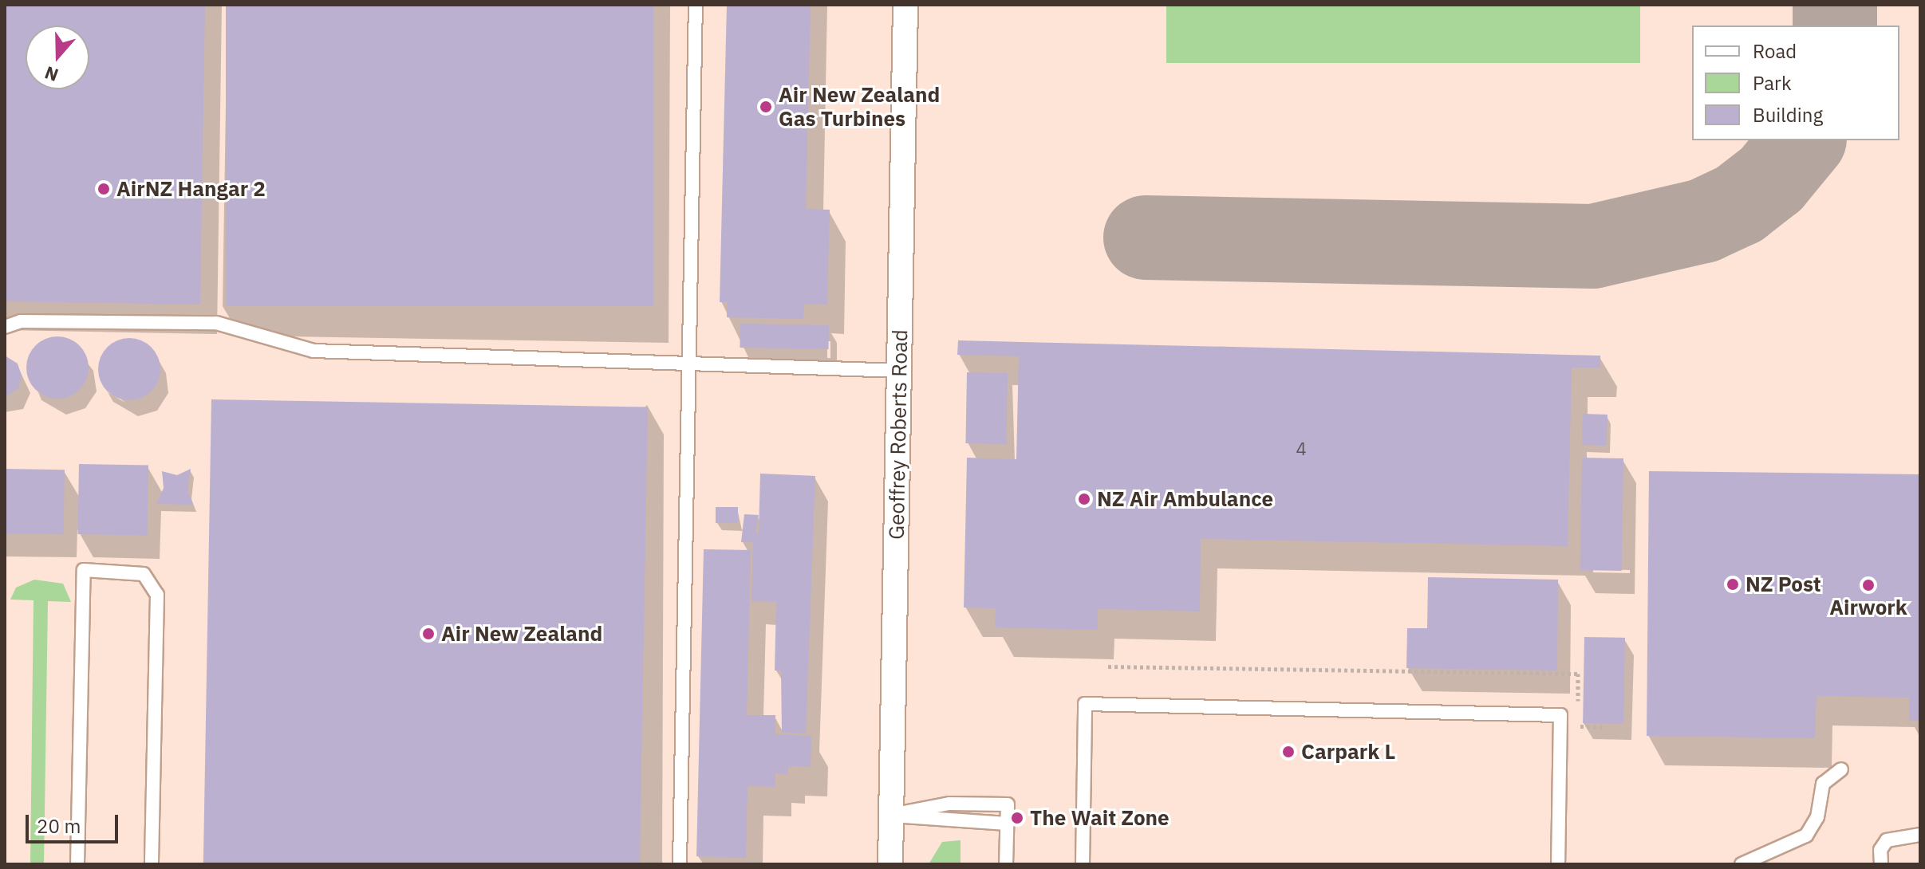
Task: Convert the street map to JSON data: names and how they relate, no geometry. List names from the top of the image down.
{
  "streets": {
    "street": ["Geoffrey Roberts Road"]
  },
  "places": [
    "Air New Zealand Gas Turbines",
    "AirNZ Hangar 2",
    "NZ Air Ambulance",
    "NZ Post",
    "Airwork",
    "Air New Zealand",
    "Carpark L",
    "The Wait Zone"
  ],
  "house_numbers": ["4"],
  "legend": ["Road", "Park", "Building"],
  "scale_bar": "20 m",
  "north": "bottom"
}
